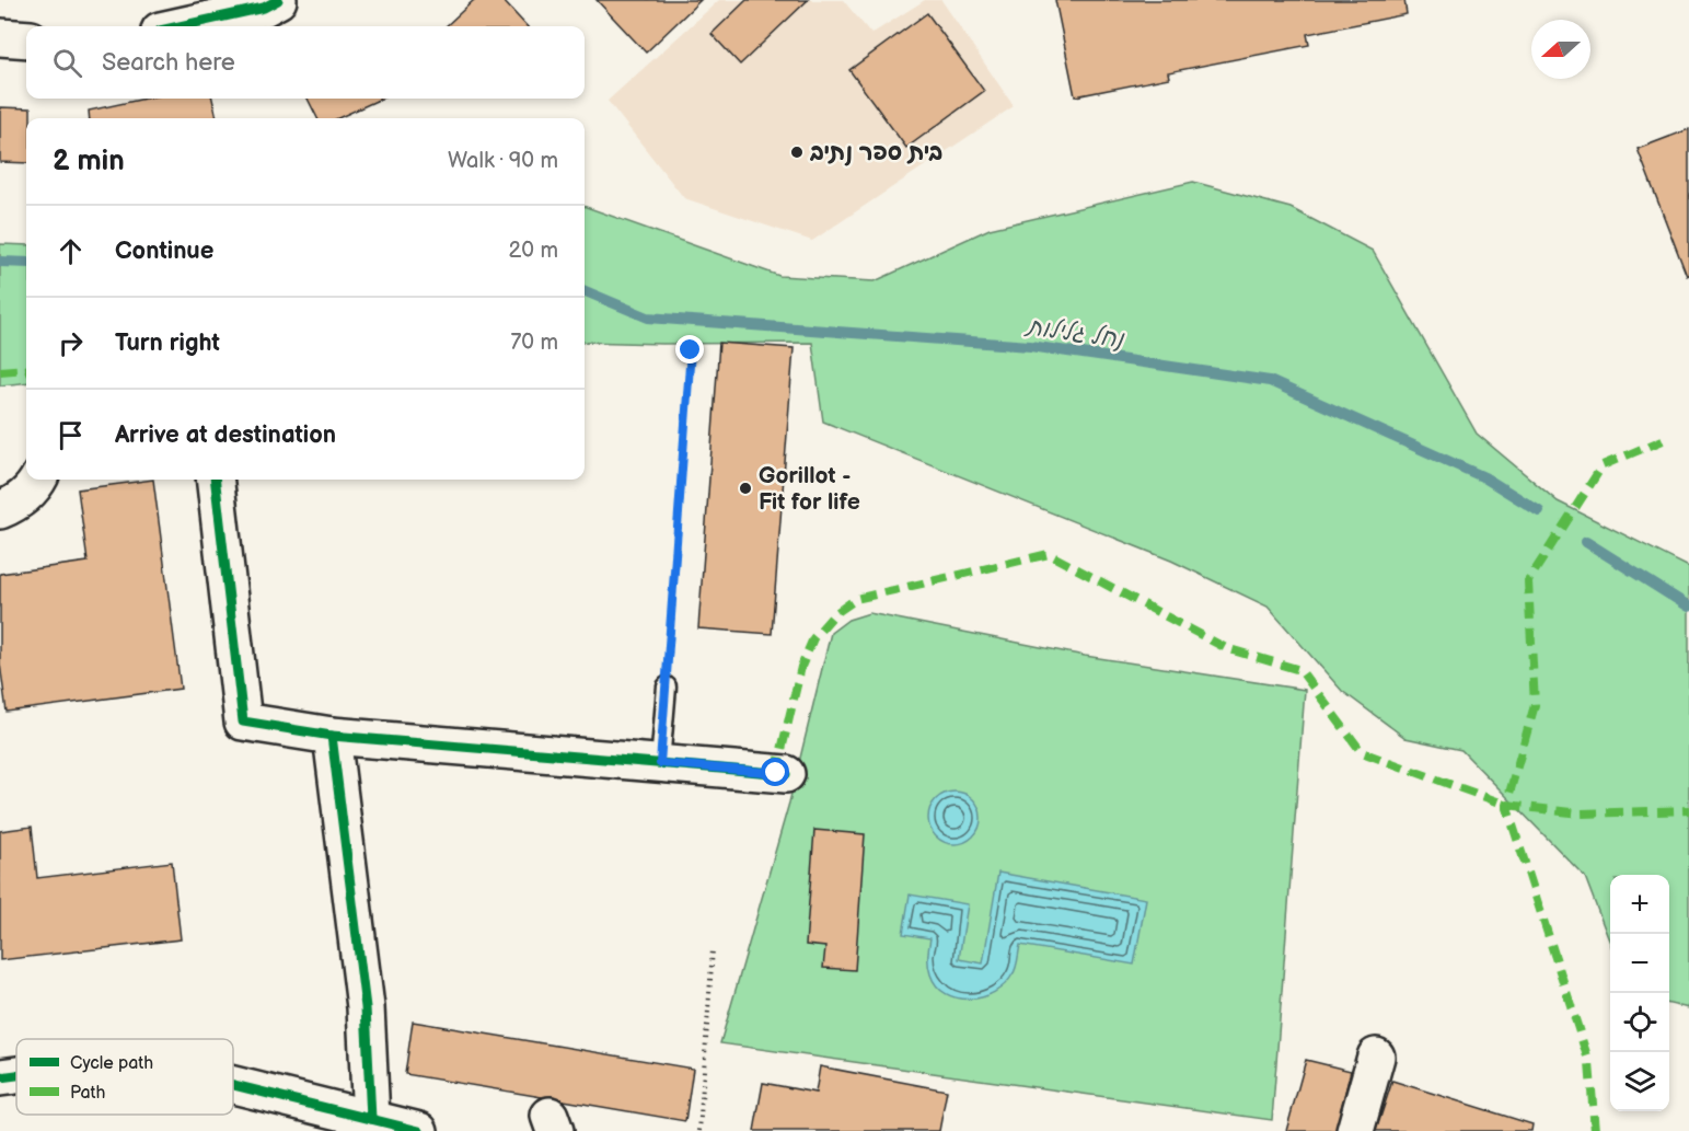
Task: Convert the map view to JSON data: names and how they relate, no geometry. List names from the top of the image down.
{
  "water": ["נחל גלילות"],
  "places": ["בית ספר נתיב", "Gorillot - Fit for life"],
  "legend": ["Cycle path", "Path"],
  "north": "left",
  "page": {
    "search": "Search here",
    "heading": ["2 min", "Walk · 90 m"],
    "list": [
      ["Continue", "20 m"],
      ["Turn right", "70 m"],
      "Arrive at destination"
    ],
    "map_buttons": ["+", "−"]
  }
}
